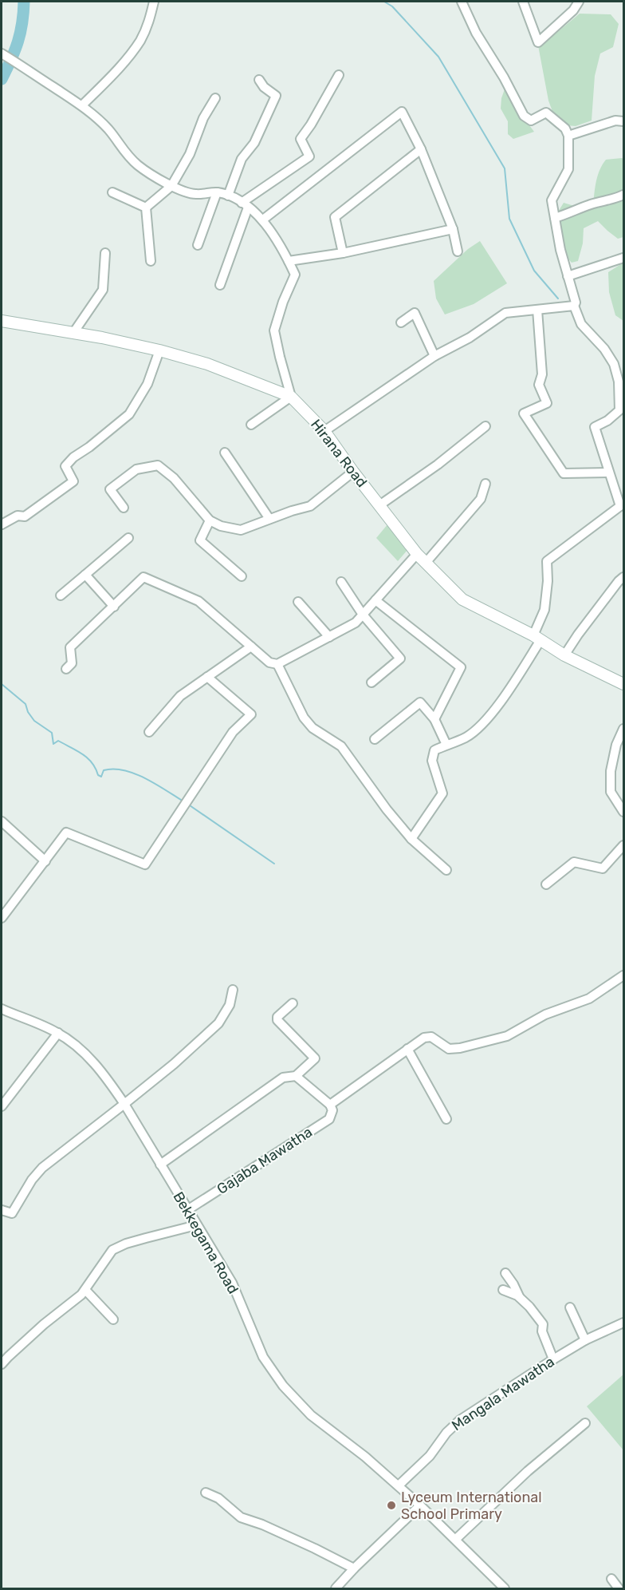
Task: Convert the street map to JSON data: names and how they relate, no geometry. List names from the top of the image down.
{
  "streets": {
    "street": [
      "Hirana Road",
      "Gajaba Mawatha",
      "Bekkegama Road",
      "Mangala Mawatha"
    ]
  },
  "crossings": [
    ["Gajaba Mawatha", "Bekkegama Road"],
    ["Bekkegama Road", "Mangala Mawatha"]
  ],
  "places": ["Lyceum International School Primary"]
}
